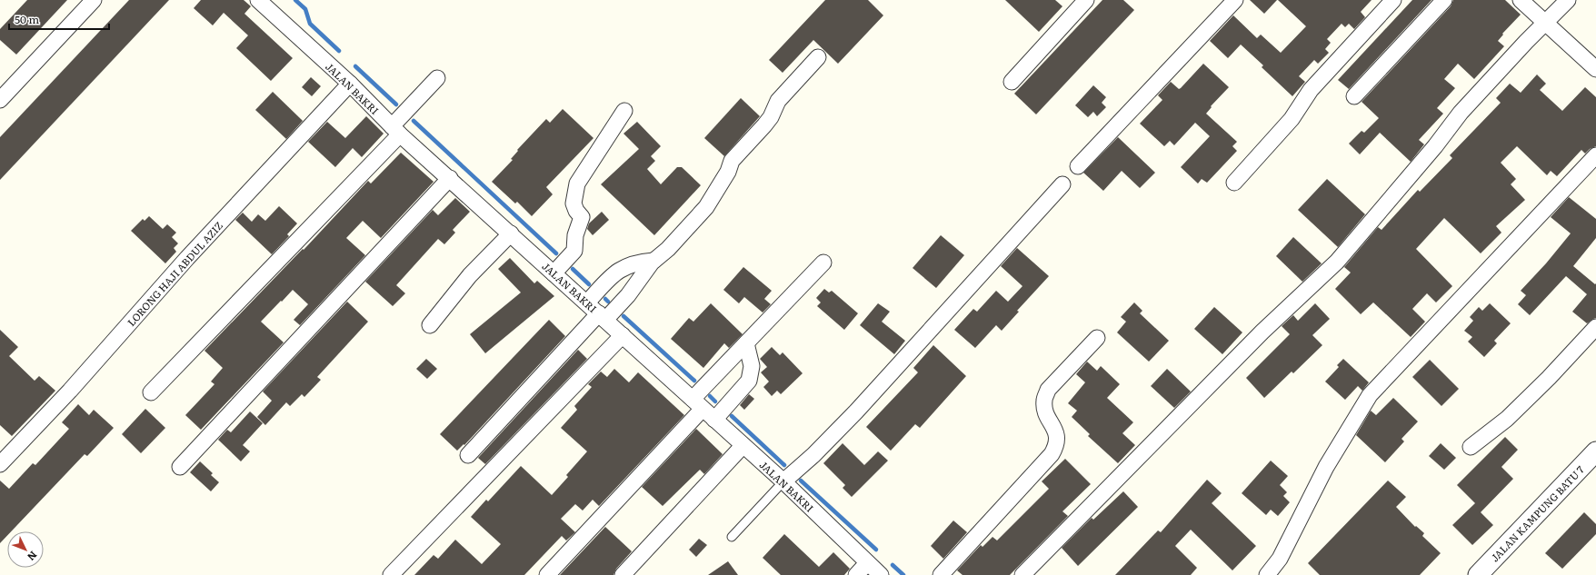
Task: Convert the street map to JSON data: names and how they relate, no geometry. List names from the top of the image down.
{
  "streets": {
    "street": ["JALAN BAKRI", "LORONG HAJI ABDUL AZIZ", "JALAN KAMPUNG BATU 7"]
  },
  "crossings": [
    ["JALAN BAKRI", "LORONG HAJI ABDUL AZIZ"]
  ],
  "scale_bar": "50 m",
  "north": "bottom right"
}
